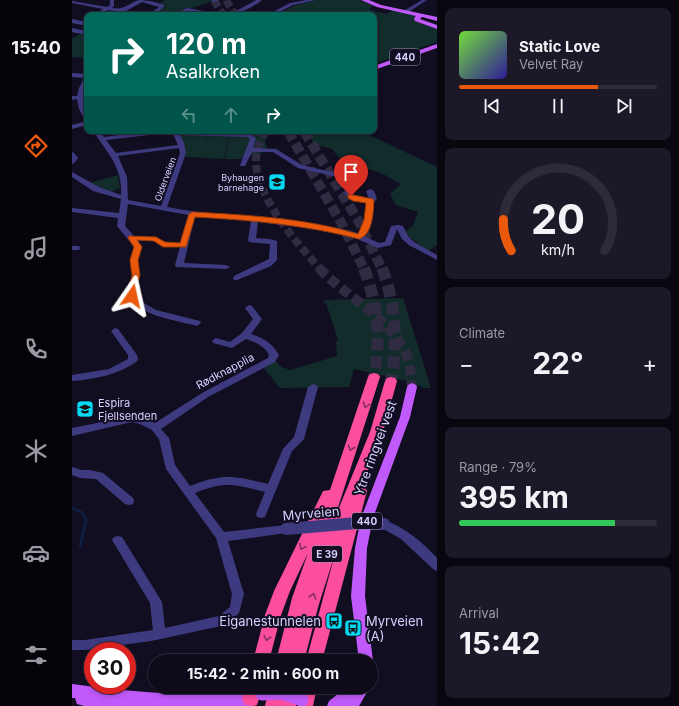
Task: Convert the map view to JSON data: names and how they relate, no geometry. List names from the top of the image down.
{
  "streets": {
    "highway": ["E 39"],
    "main road": ["440", "Ytre ringvei vest"],
    "street": ["Olderveien", "Rødknapplia", "Myrveien"]
  },
  "places": {
    "school or university": ["Byhaugen barnehage", "Espira Fjellsenden"],
    "bus stop": ["Eiganestunnelen", "Myrveien (A)"]
  },
  "page": {
    "tabs": "15:40",
    "turn": ["120 m", "Asalkroken"],
    "song": ["Static Love", "Velvet Ray"],
    "tile": [
      "Climate",
      ["Range · 79%", "395 km"],
      ["Arrival", "15:42"]
    ],
    "heat": ["−", "22°", "+"],
    "limit": "30",
    "trip": "15:42 · 2 min · 600 m",
    "gauge": ["20", "km/h"]
  }
}
